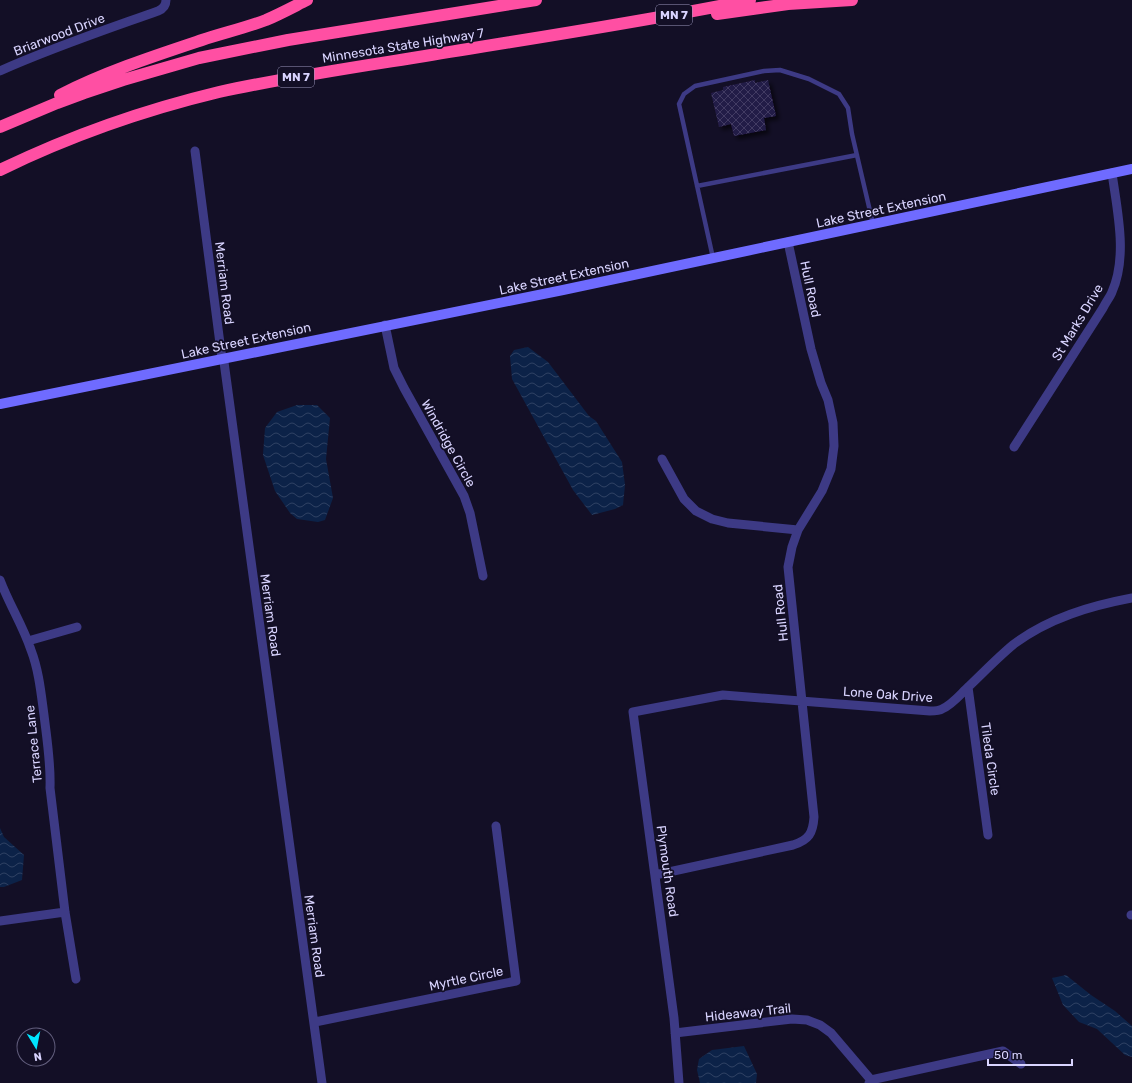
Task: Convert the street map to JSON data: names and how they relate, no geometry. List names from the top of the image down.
{
  "streets": {
    "highway": ["MN 7", "Minnesota State Highway 7"],
    "street": [
      "Briarwood Drive",
      "Lake Street Extension",
      "Merriam Road",
      "Hull Road",
      "St Marks Drive",
      "Windridge Circle",
      "Lone Oak Drive",
      "Terrace Lane",
      "Tileda Circle",
      "Plymouth Road",
      "Myrtle Circle",
      "Hideaway Trail"
    ]
  },
  "crossings": [
    ["Lake Street Extension", "Merriam Road"],
    ["Lake Street Extension", "Hull Road"],
    ["Lake Street Extension", "St Marks Drive"],
    ["Lake Street Extension", "Windridge Circle"],
    ["Merriam Road", "Myrtle Circle"],
    ["Hull Road", "Lone Oak Drive"],
    ["Hull Road", "Plymouth Road"],
    ["Lone Oak Drive", "Tileda Circle"],
    ["Lone Oak Drive", "Plymouth Road"],
    ["Plymouth Road", "Hideaway Trail"]
  ],
  "scale_bar": "50 m",
  "north": "bottom"
}
